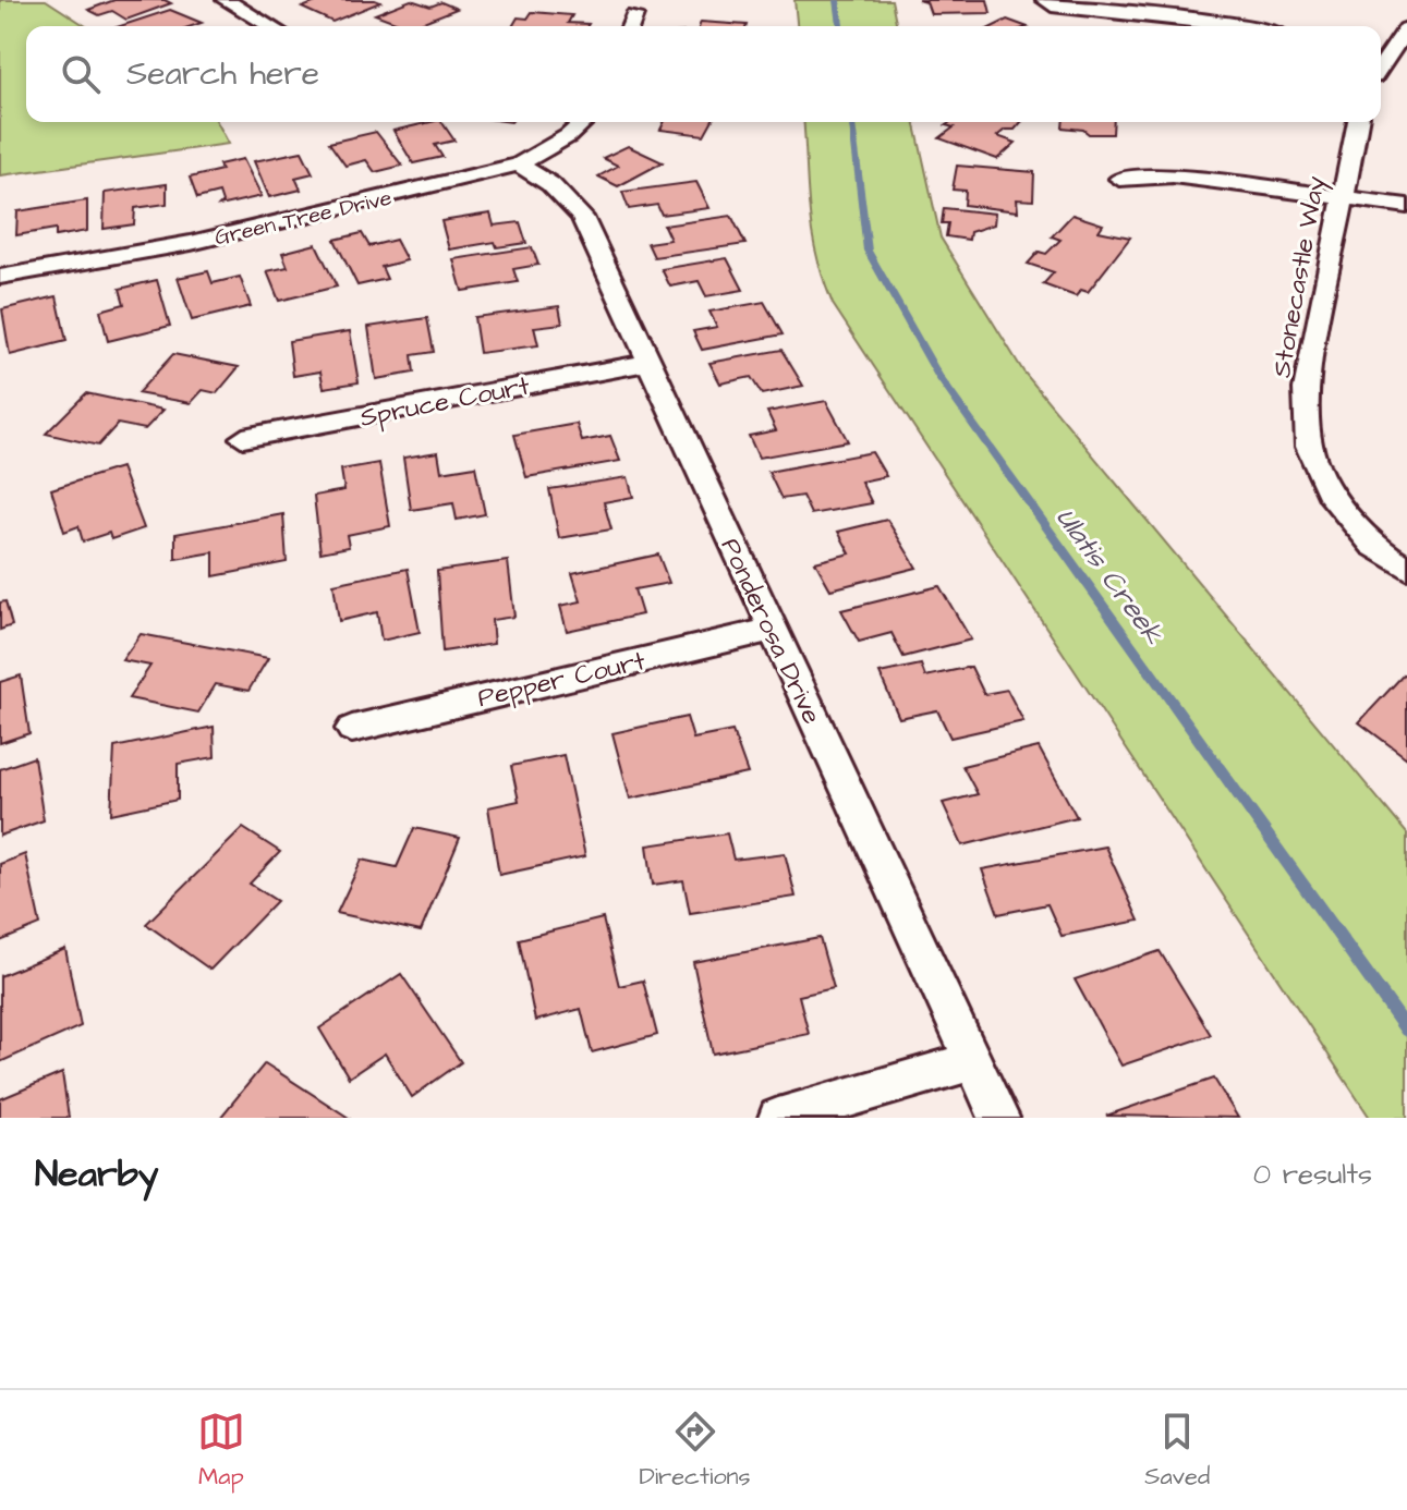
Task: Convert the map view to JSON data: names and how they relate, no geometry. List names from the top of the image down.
{
  "streets": {
    "street": [
      "Green Tree Drive",
      "Stonecastle Way",
      "Spruce Court",
      "Ponderosa Drive",
      "Pepper Court"
    ]
  },
  "crossings": [
    ["Green Tree Drive", "Ponderosa Drive"],
    ["Spruce Court", "Ponderosa Drive"],
    ["Ponderosa Drive", "Pepper Court"]
  ],
  "water": ["Ulatis Creek"],
  "page": {
    "search": "Search here",
    "heading": ["Nearby", "0 results"],
    "nav": ["Map", "Directions", "Saved"]
  }
}
